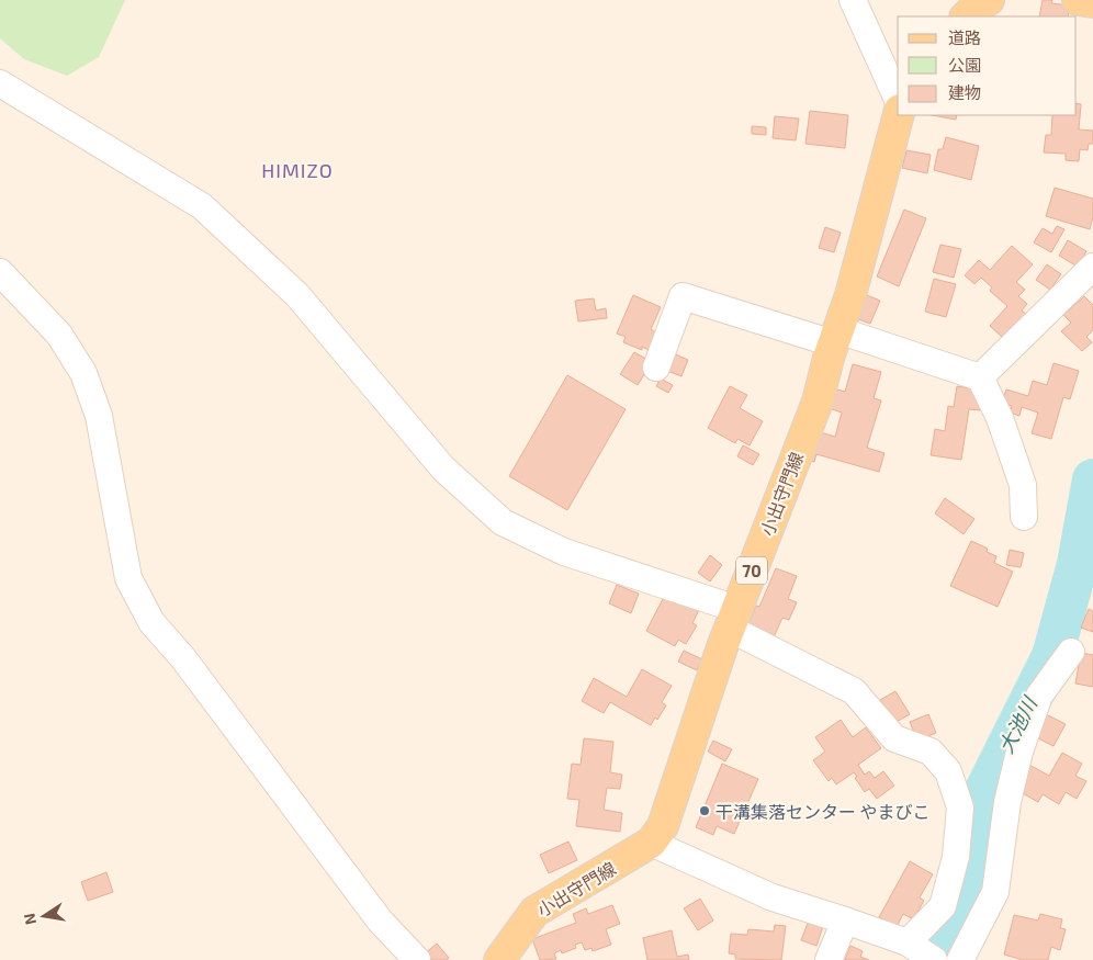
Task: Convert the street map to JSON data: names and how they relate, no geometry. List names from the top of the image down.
{
  "streets": {
    "main road": ["小出守門線", "70"]
  },
  "districts": ["HIMIZO"],
  "water": ["大池川"],
  "places": ["干溝集落センター やまびこ"],
  "legend": ["道路", "公園", "建物"],
  "north": "left"
}
